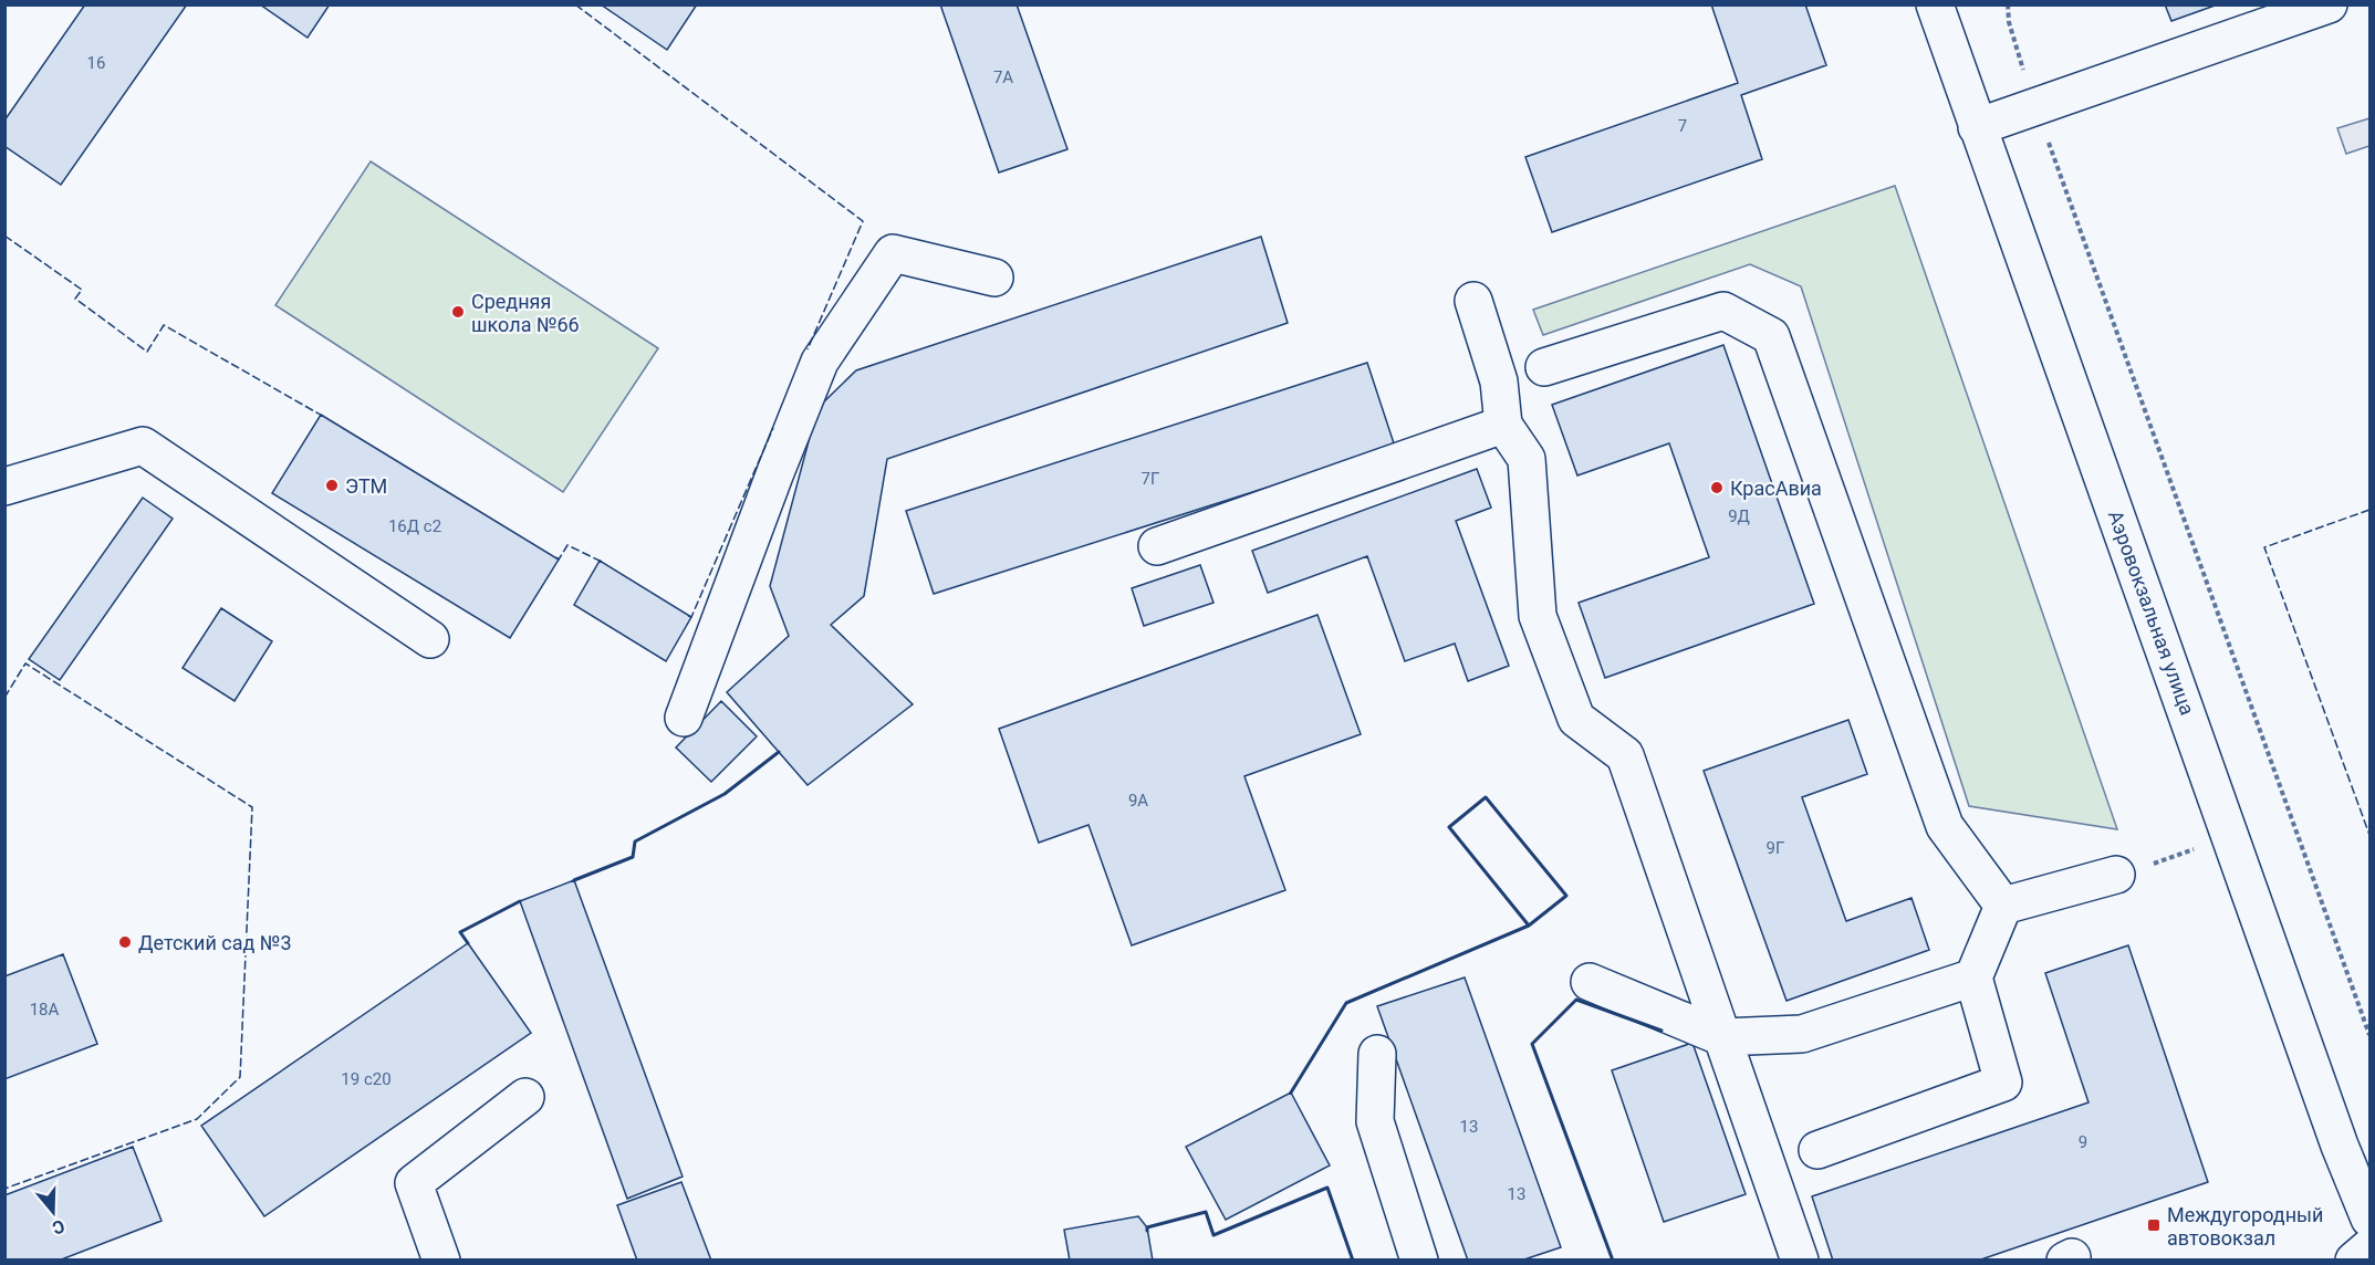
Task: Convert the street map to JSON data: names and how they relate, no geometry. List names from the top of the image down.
{
  "streets": {
    "street": ["Аэровокзальная улица"]
  },
  "places": {
    "other": [
      "Средняя школа №66",
      "ЭТМ",
      "КрасАвиа",
      "Детский сад №3"
    ],
    "transit": ["Междугородный автовокзал"]
  },
  "house_numbers": [
    "16",
    "7А",
    "7",
    "7Г",
    "9Д",
    "16Д с2",
    "9А",
    "9Г",
    "18А",
    "19 с20",
    "13",
    "9",
    "13"
  ],
  "north": "bottom"
}
